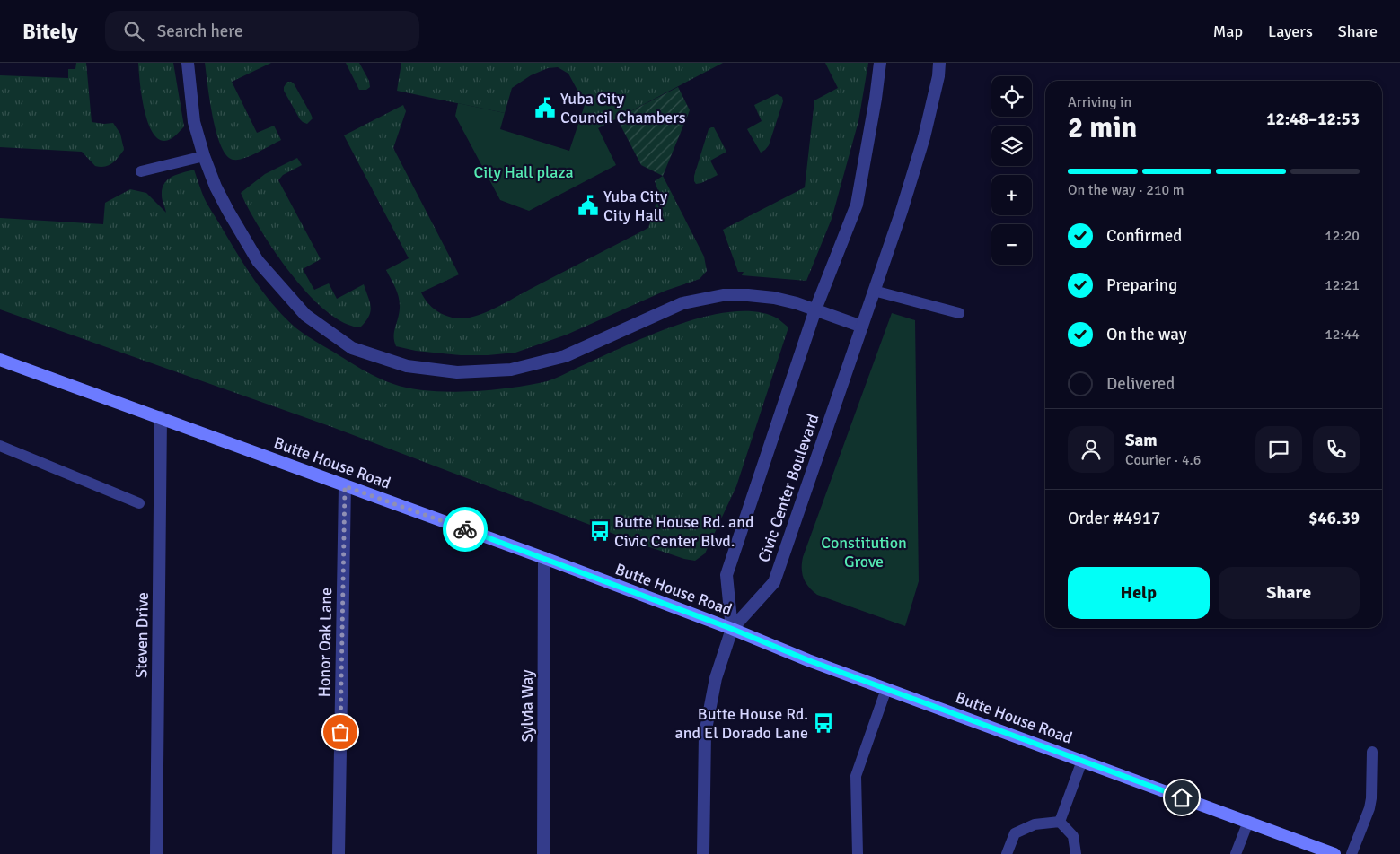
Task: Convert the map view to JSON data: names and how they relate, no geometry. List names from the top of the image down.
{
  "streets": {
    "main road": ["Butte House Road"],
    "street": [
      "Civic Center Boulevard",
      "Steven Drive",
      "Honor Oak Lane",
      "Sylvia Way"
    ]
  },
  "crossings": [
    ["Butte House Road", "Civic Center Boulevard"],
    ["Butte House Road", "Steven Drive"],
    ["Butte House Road", "Honor Oak Lane"],
    ["Butte House Road", "Sylvia Way"]
  ],
  "parks": ["City Hall plaza", "Constitution Grove"],
  "places": {
    "public building": ["Yuba City Council Chambers", "Yuba City City Hall"],
    "bus stop": ["Butte House Rd. and Civic Center Blvd.", "Butte House Rd. and El Dorado Lane"]
  },
  "page": {
    "header": "Bitely",
    "search": "Search here",
    "nav": ["Map", "Layers", "Share"],
    "map_buttons": ["+", "−"],
    "heading": ["2 min", "Arriving in", "12:48–12:53"],
    "panel": [
      "Sam",
      "Courier · 4.6",
      "Order #4917",
      "$46.39"
    ],
    "bar": "On the way · 210 m",
    "list": [
      ["Confirmed", "12:20"],
      ["Preparing", "12:21"],
      ["On the way", "12:44"],
      "Delivered"
    ],
    "buttons": ["Help", "Share"]
  }
}
